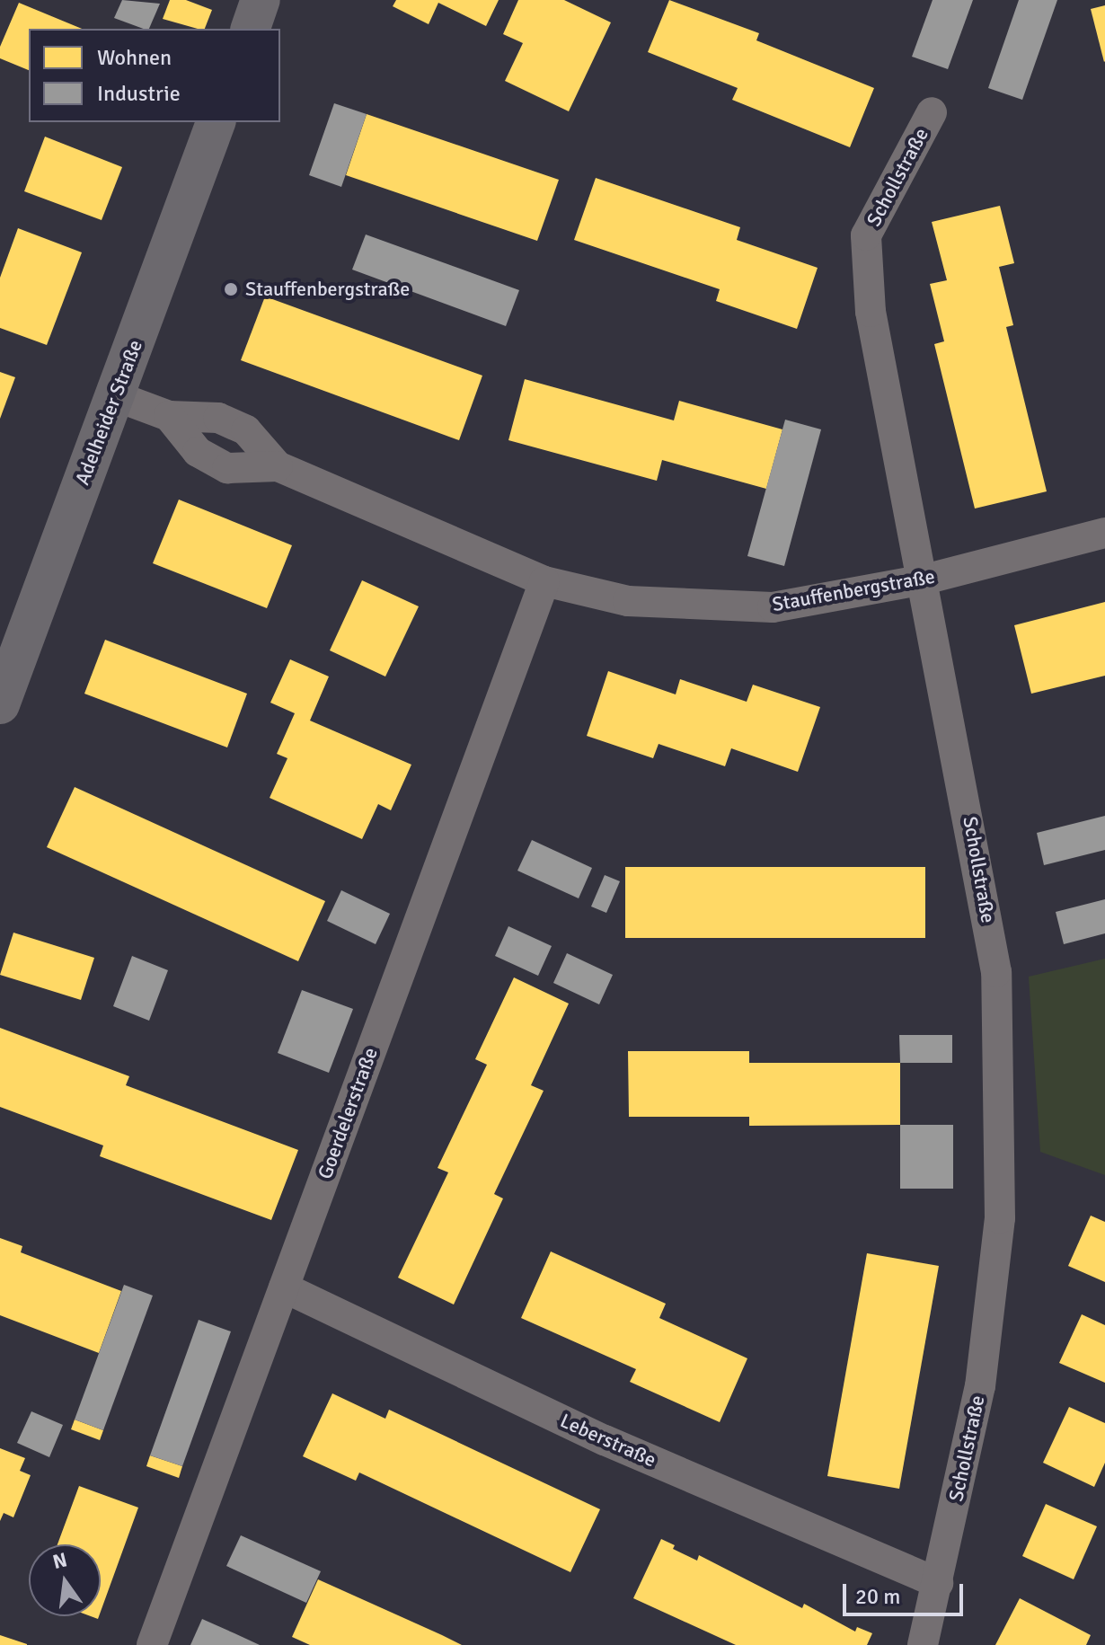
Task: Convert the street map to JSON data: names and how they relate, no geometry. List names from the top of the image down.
{
  "streets": {
    "main road": ["Adelheider Straße"],
    "street": [
      "Schollstraße",
      "Stauffenbergstraße",
      "Goerdelerstraße",
      "Leberstraße"
    ]
  },
  "crossings": [
    ["Schollstraße", "Stauffenbergstraße"],
    ["Schollstraße", "Leberstraße"],
    ["Adelheider Straße", "Stauffenbergstraße"],
    ["Stauffenbergstraße", "Goerdelerstraße"],
    ["Goerdelerstraße", "Leberstraße"]
  ],
  "places": ["Stauffenbergstraße"],
  "legend": ["Wohnen", "Industrie"],
  "scale_bar": "20 m",
  "north": "top"
}
